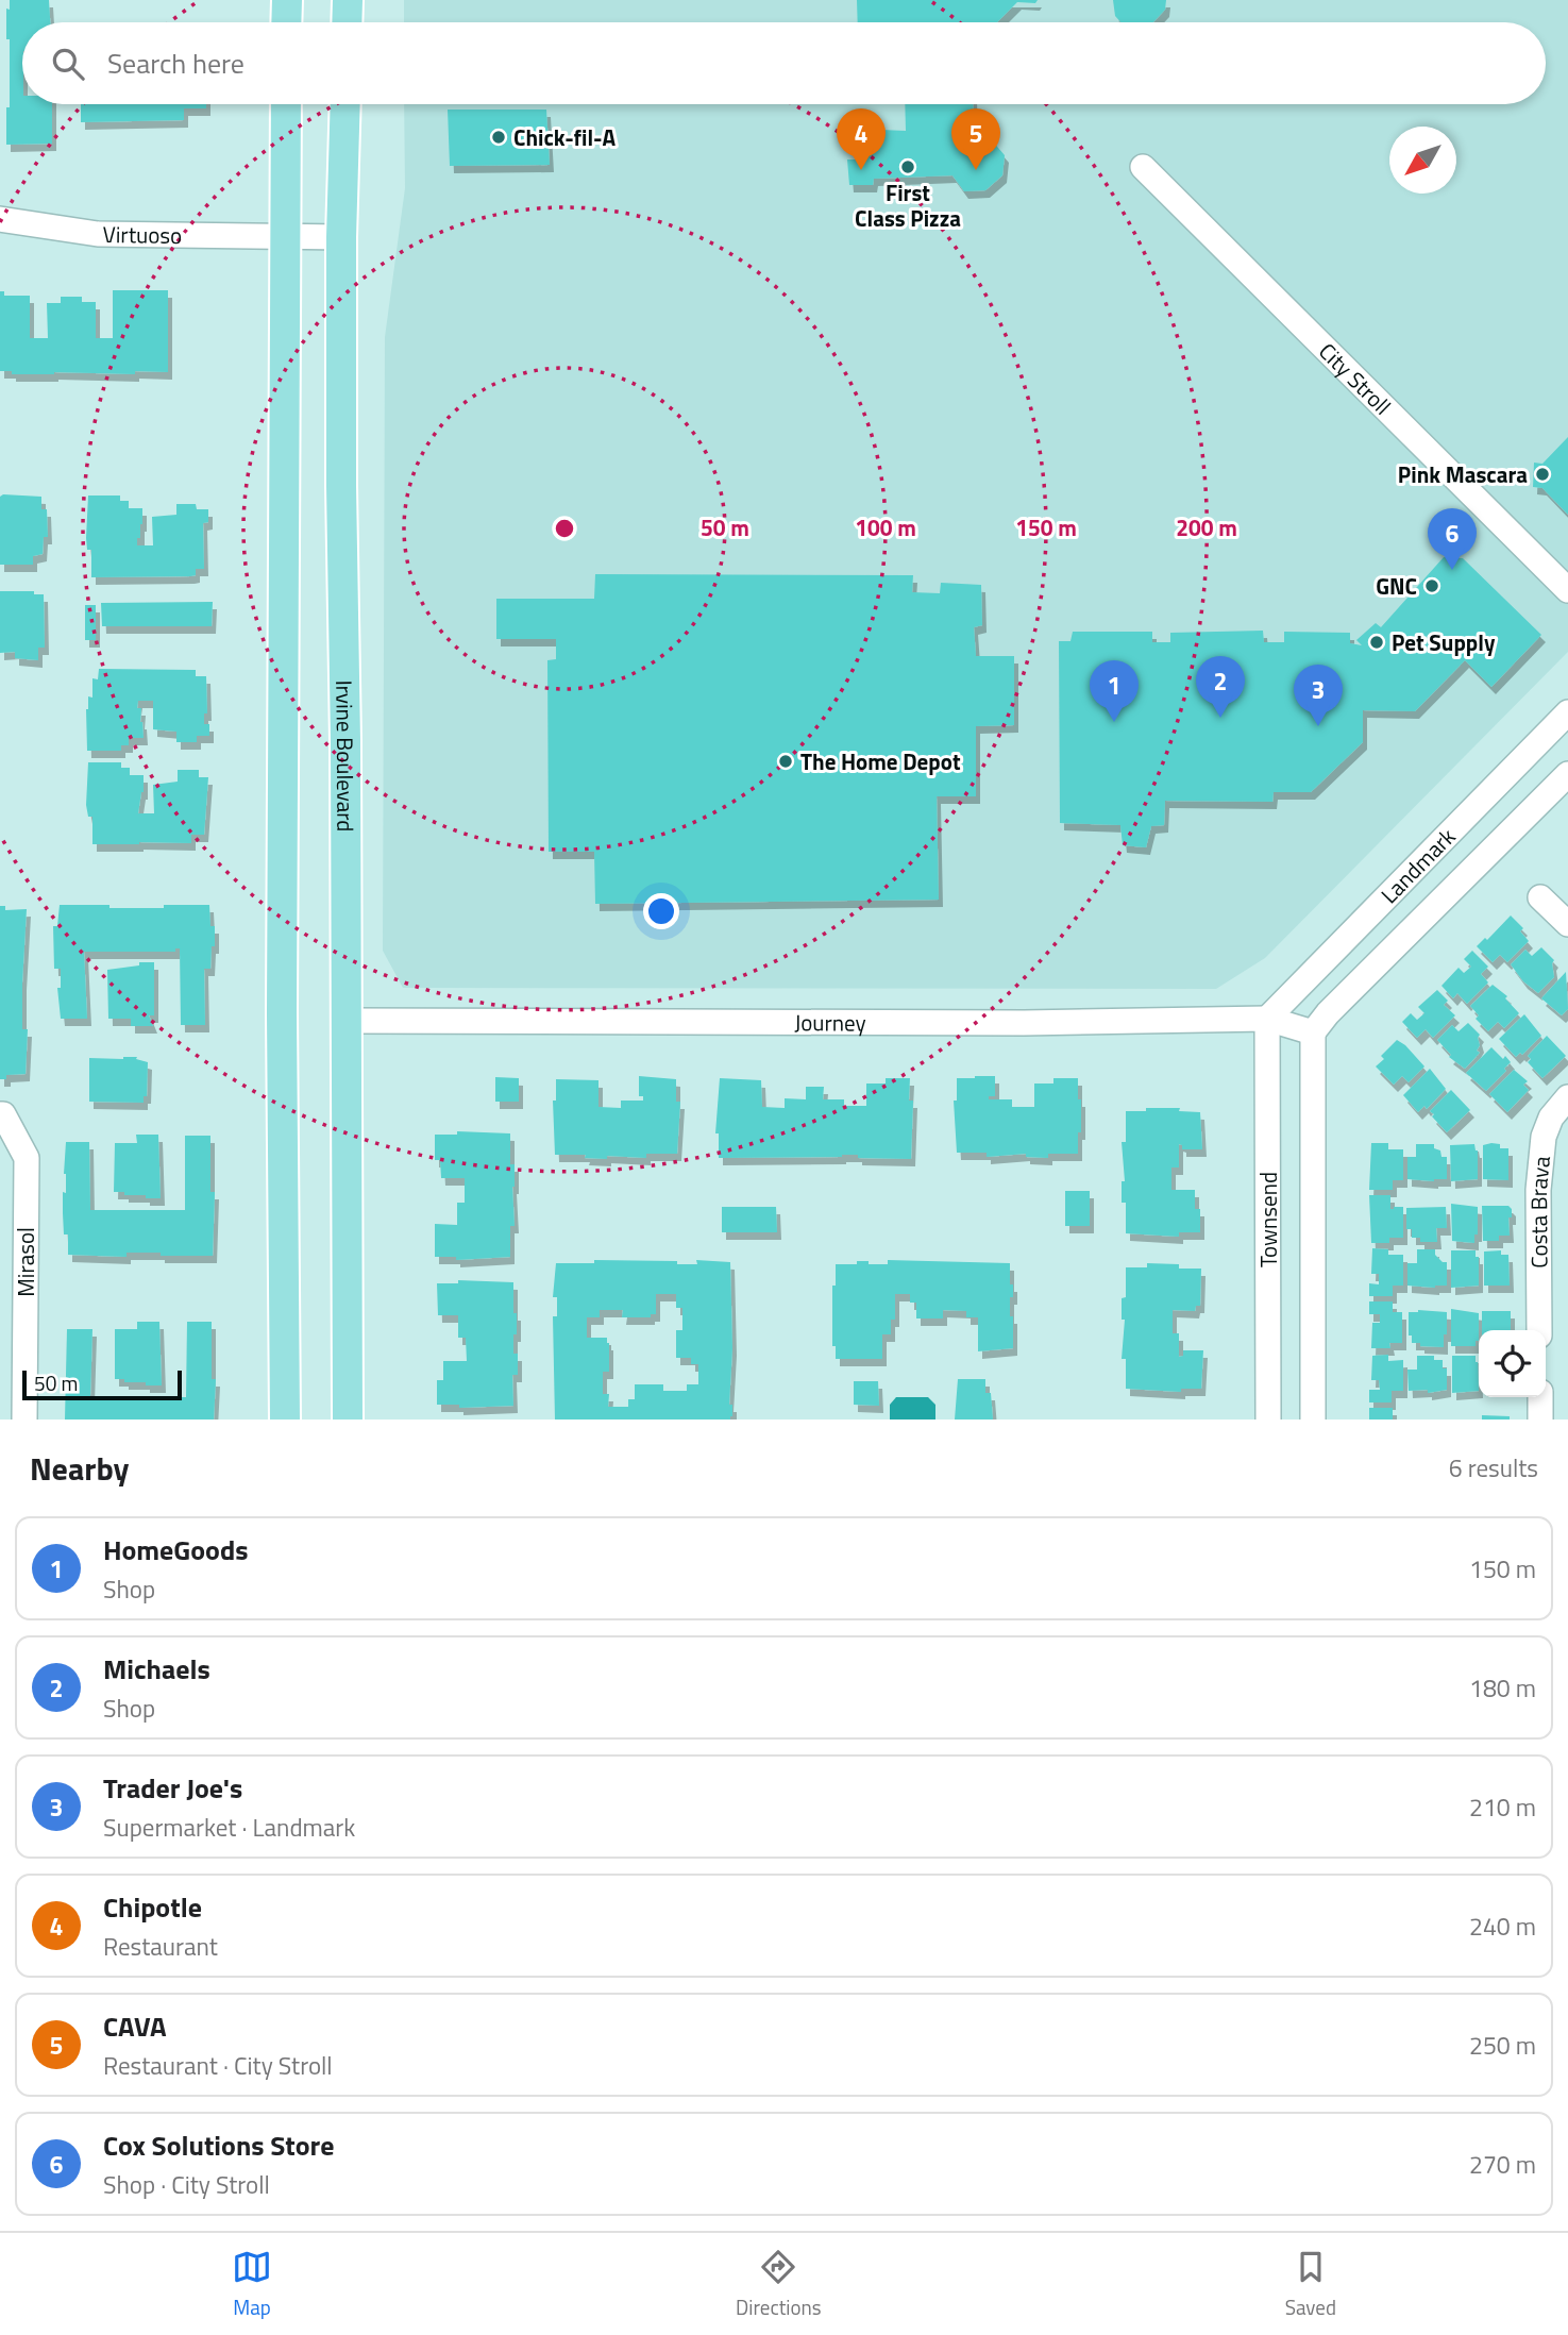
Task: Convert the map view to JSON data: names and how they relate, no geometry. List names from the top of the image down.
{
  "streets": {
    "main road": ["Irvine Boulevard"],
    "street": [
      "Virtuoso",
      "City Stroll",
      "Landmark",
      "Journey",
      "Costa Brava",
      "Townsend",
      "Mirasol"
    ]
  },
  "crossings": [
    ["Virtuoso", "Irvine Boulevard"],
    ["Irvine Boulevard", "Journey"],
    ["Landmark", "Journey"],
    ["Landmark", "Townsend"],
    ["Journey", "Townsend"]
  ],
  "places": [
    "Chick-fil-A",
    "First Class Pizza",
    "Pink Mascara",
    "GNC",
    "Pet Supply",
    "The Home Depot"
  ],
  "scale_bar": "50 m",
  "north": "bottom left",
  "page": {
    "search": "Search here",
    "pins": [
      "4",
      "5",
      "6",
      "2",
      "1",
      "3"
    ],
    "scale": "50 m",
    "heading": ["Nearby", "6 results"],
    "list": [
      {
        "mark": "1",
        "name": "HomeGoods",
        "note": "Shop",
        "value": "150 m"
      },
      {
        "mark": "2",
        "name": "Michaels",
        "note": "Shop",
        "value": "180 m"
      },
      {
        "mark": "3",
        "name": "Trader Joe's",
        "note": "Supermarket · Landmark",
        "value": "210 m"
      },
      {
        "mark": "4",
        "name": "Chipotle",
        "note": "Restaurant",
        "value": "240 m"
      },
      {
        "mark": "5",
        "name": "CAVA",
        "note": "Restaurant · City Stroll",
        "value": "250 m"
      },
      {
        "mark": "6",
        "name": "Cox Solutions Store",
        "note": "Shop · City Stroll",
        "value": "270 m"
      }
    ],
    "nav": ["Map", "Directions", "Saved"]
  },
  "rings": [
    "50 m",
    "100 m",
    "150 m",
    "200 m"
  ]
}
